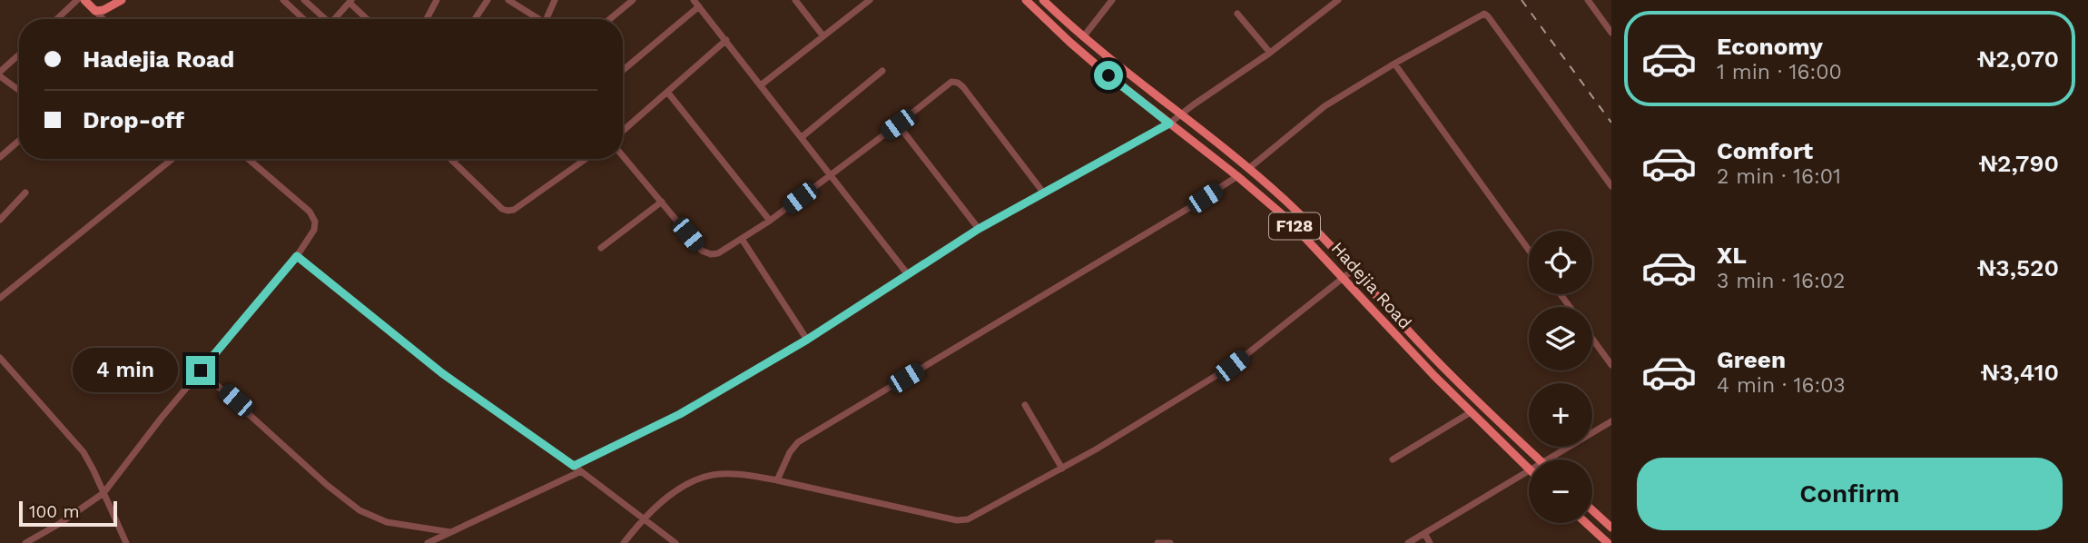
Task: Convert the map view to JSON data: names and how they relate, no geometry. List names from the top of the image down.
{
  "streets": {
    "main road": ["F128", "Hadejia Road"]
  },
  "scale_bar": "100 m",
  "page": {
    "list": [
      {
        "name": "Economy",
        "note": "1 min · 16:00",
        "value": "₦2,070"
      },
      {
        "name": "Comfort",
        "note": "2 min · 16:01",
        "value": "₦2,790"
      },
      {
        "name": "XL",
        "note": "3 min · 16:02",
        "value": "₦3,520"
      },
      {
        "name": "Green",
        "note": "4 min · 16:03",
        "value": "₦3,410"
      }
    ],
    "banner": ["Hadejia Road", "Drop-off"],
    "map_buttons": ["+", "−"],
    "bubble": "4 min",
    "buttons": "Confirm",
    "scale": "100 m"
  }
}
